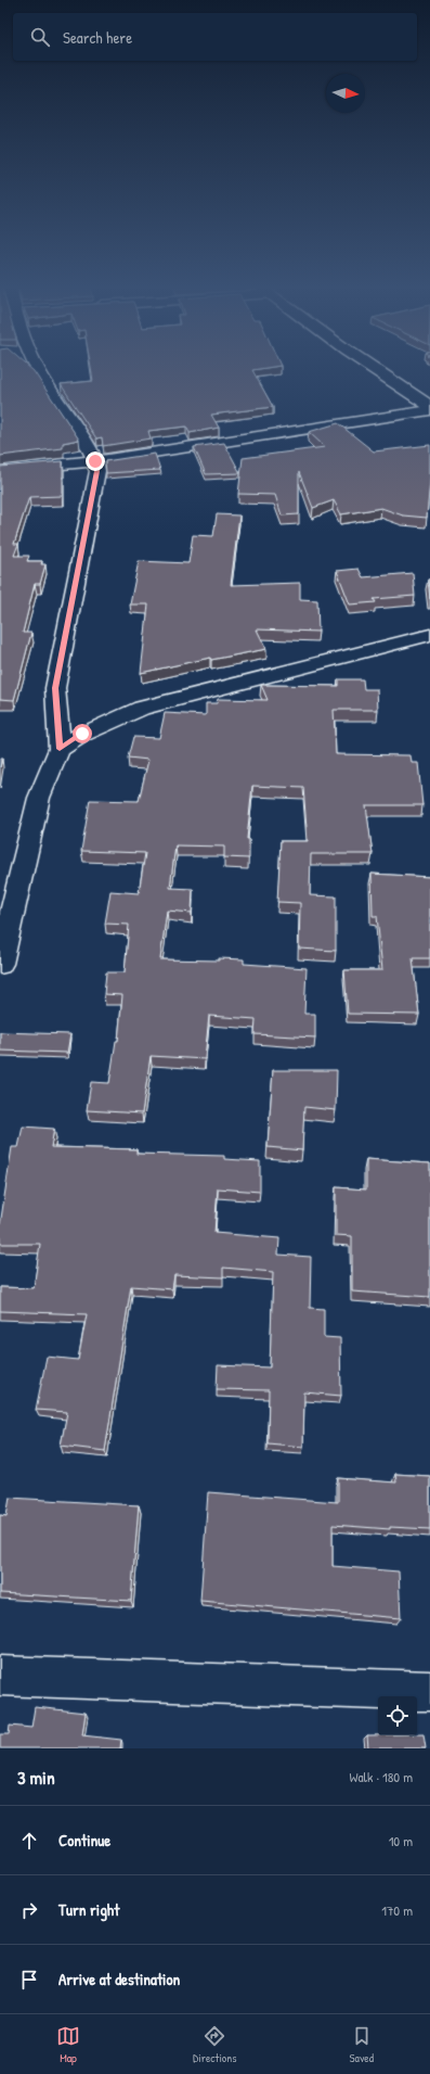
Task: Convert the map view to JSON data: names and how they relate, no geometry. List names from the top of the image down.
{
  "north": "right",
  "page": {
    "search": "Search here",
    "heading": ["3 min", "Walk · 180 m"],
    "list": [
      ["Continue", "10 m"],
      ["Turn right", "170 m"],
      "Arrive at destination"
    ],
    "nav": ["Map", "Directions", "Saved"]
  }
}
